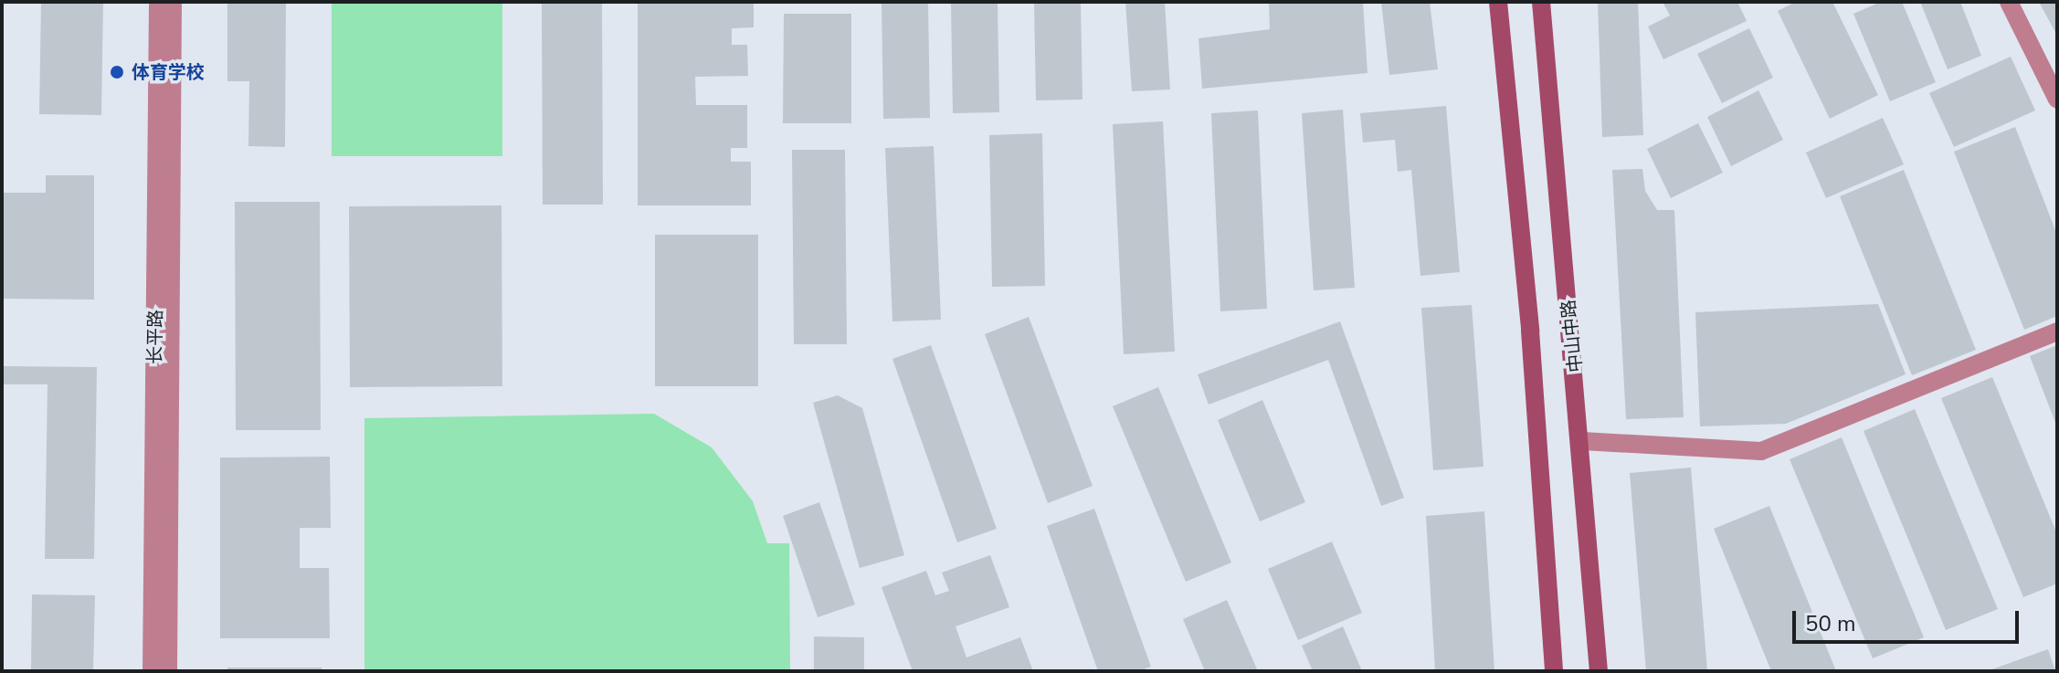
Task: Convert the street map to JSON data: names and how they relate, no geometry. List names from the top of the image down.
{
  "streets": {
    "main road": ["中山中路"],
    "street": ["长平路"]
  },
  "places": ["体育学校"],
  "scale_bar": "50 m"
}
